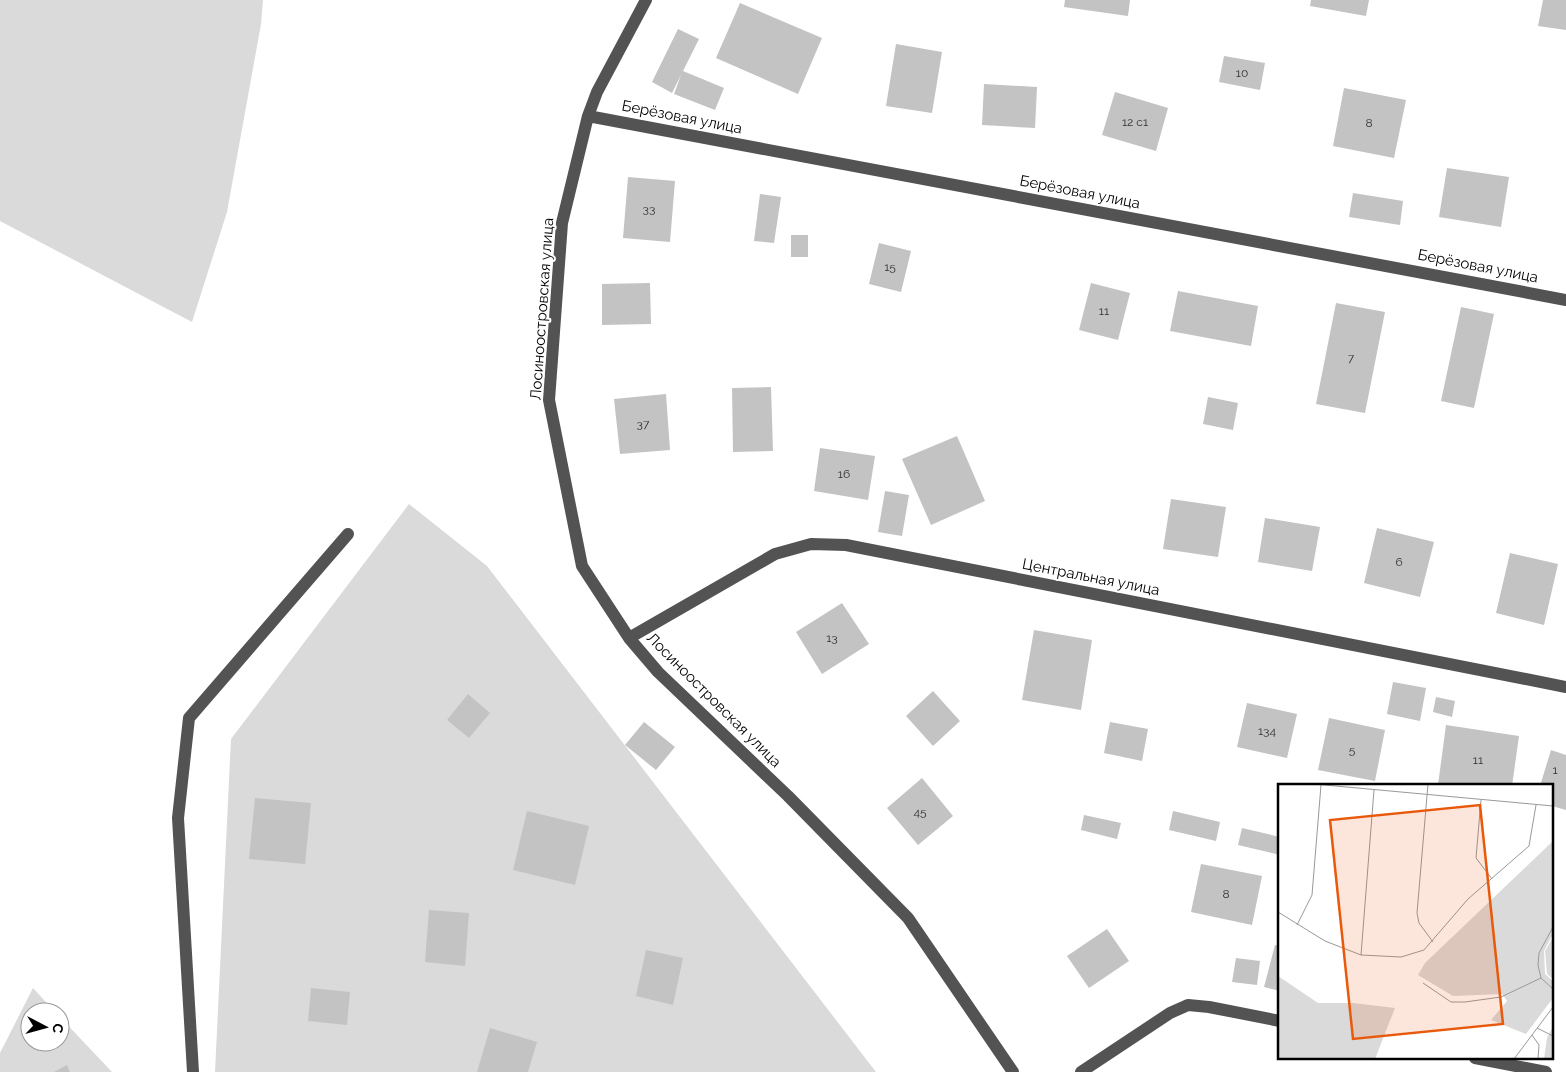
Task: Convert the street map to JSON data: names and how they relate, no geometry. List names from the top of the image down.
{
  "streets": {
    "street": ["Берёзовая улица", "Лосиноостровская улица", "Центральная улица"]
  },
  "crossings": [
    ["Берёзовая улица", "Лосиноостровская улица"],
    ["Лосиноостровская улица", "Центральная улица"]
  ],
  "house_numbers": [
    "10",
    "12 с1",
    "8",
    "33",
    "15",
    "11",
    "7",
    "37",
    "16",
    "6",
    "13",
    "134",
    "5",
    "11",
    "1",
    "45",
    "8"
  ],
  "north": "right"
}
